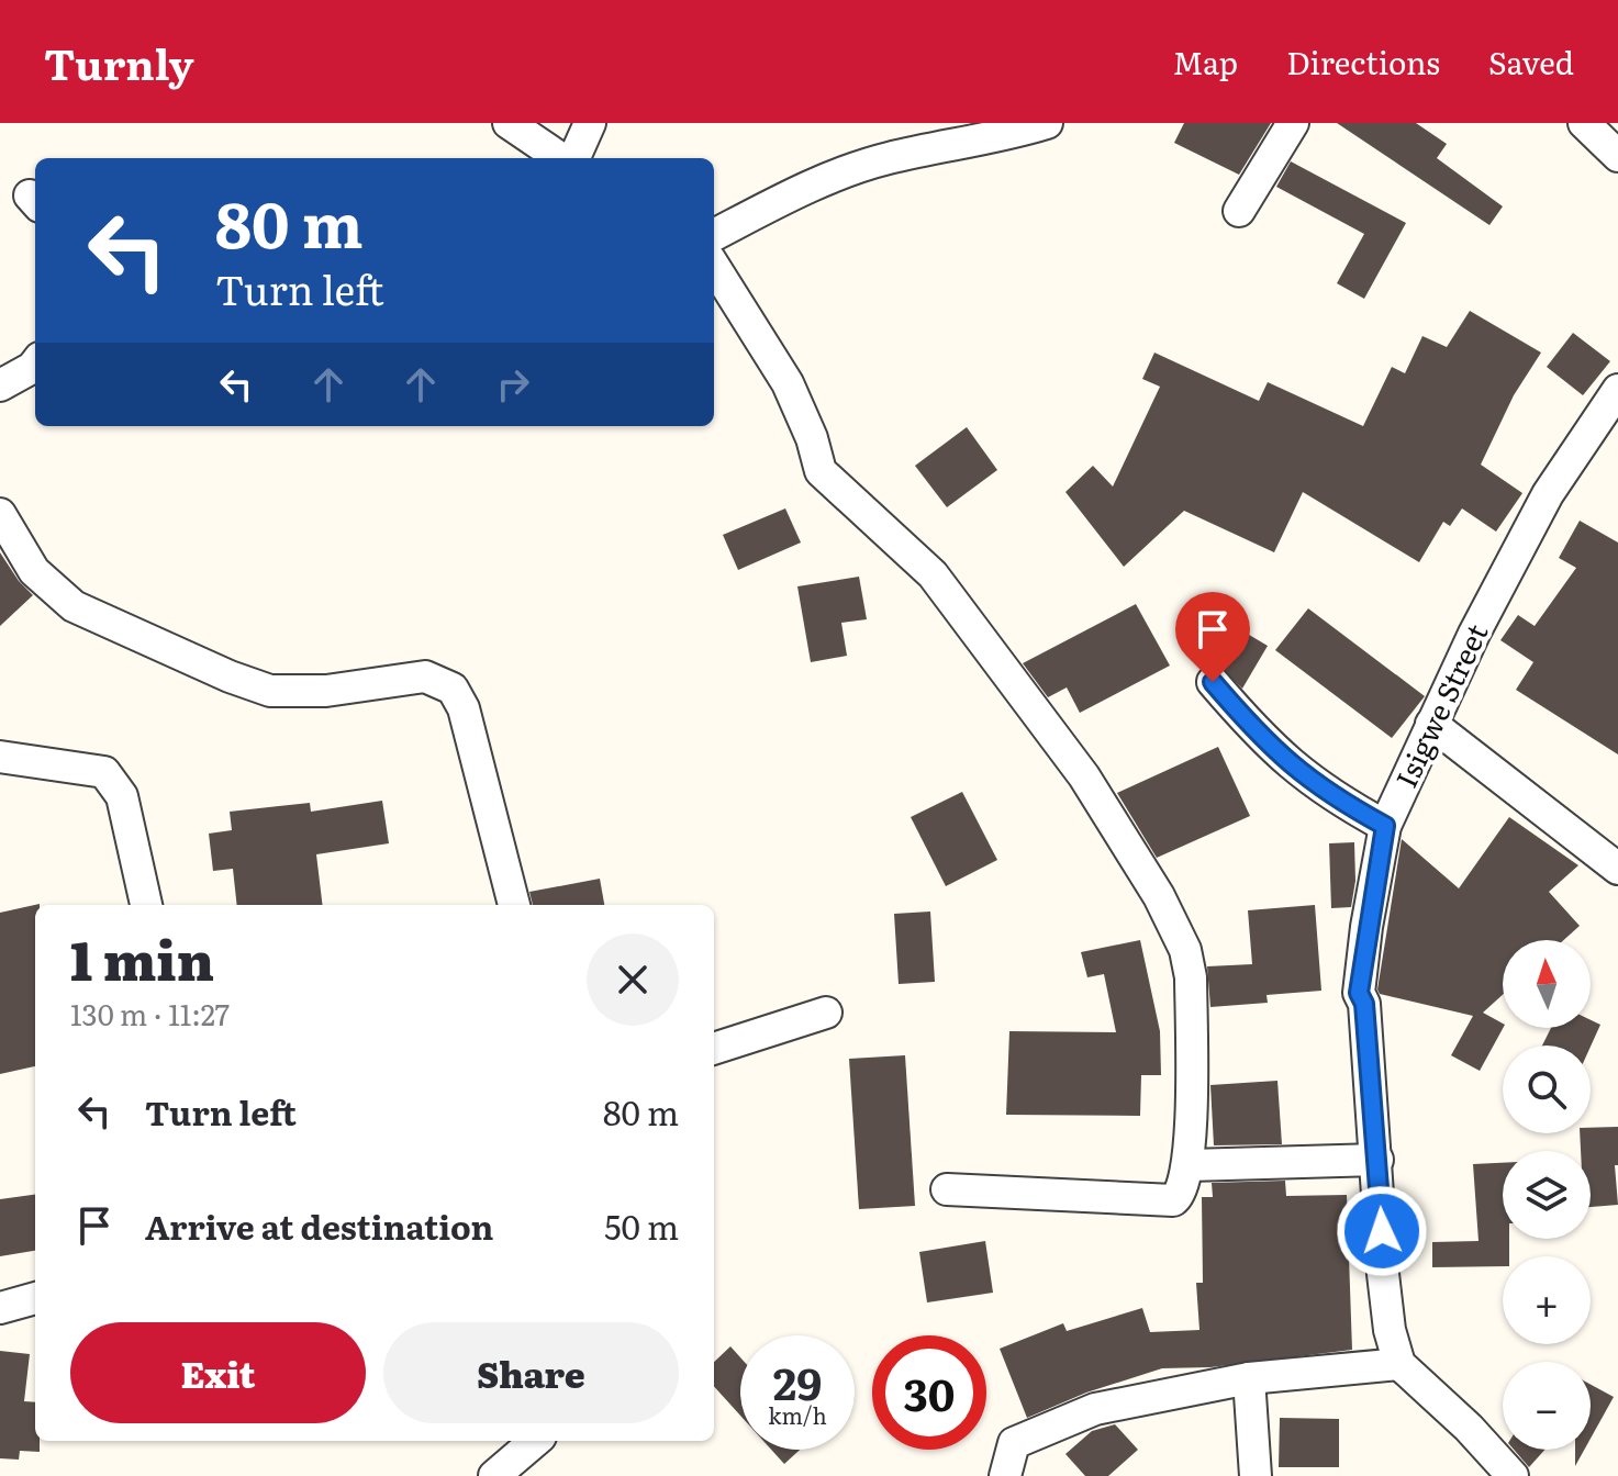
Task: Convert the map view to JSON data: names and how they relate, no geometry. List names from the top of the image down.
{
  "streets": {
    "street": ["Isigwe Street"]
  },
  "north": "top",
  "page": {
    "header": "Turnly",
    "nav": ["Map", "Directions", "Saved"],
    "turn": ["80 m", "Turn left"],
    "heading": ["1 min", "130 m · 11:27"],
    "map_buttons": ["+", "−"],
    "list": [
      {
        "name": "Turn left",
        "value": "80 m"
      },
      {
        "name": "Arrive at destination",
        "value": "50 m"
      }
    ],
    "buttons": ["Exit", "Share"],
    "speed": "29 km/h",
    "limit": "30"
  }
}
